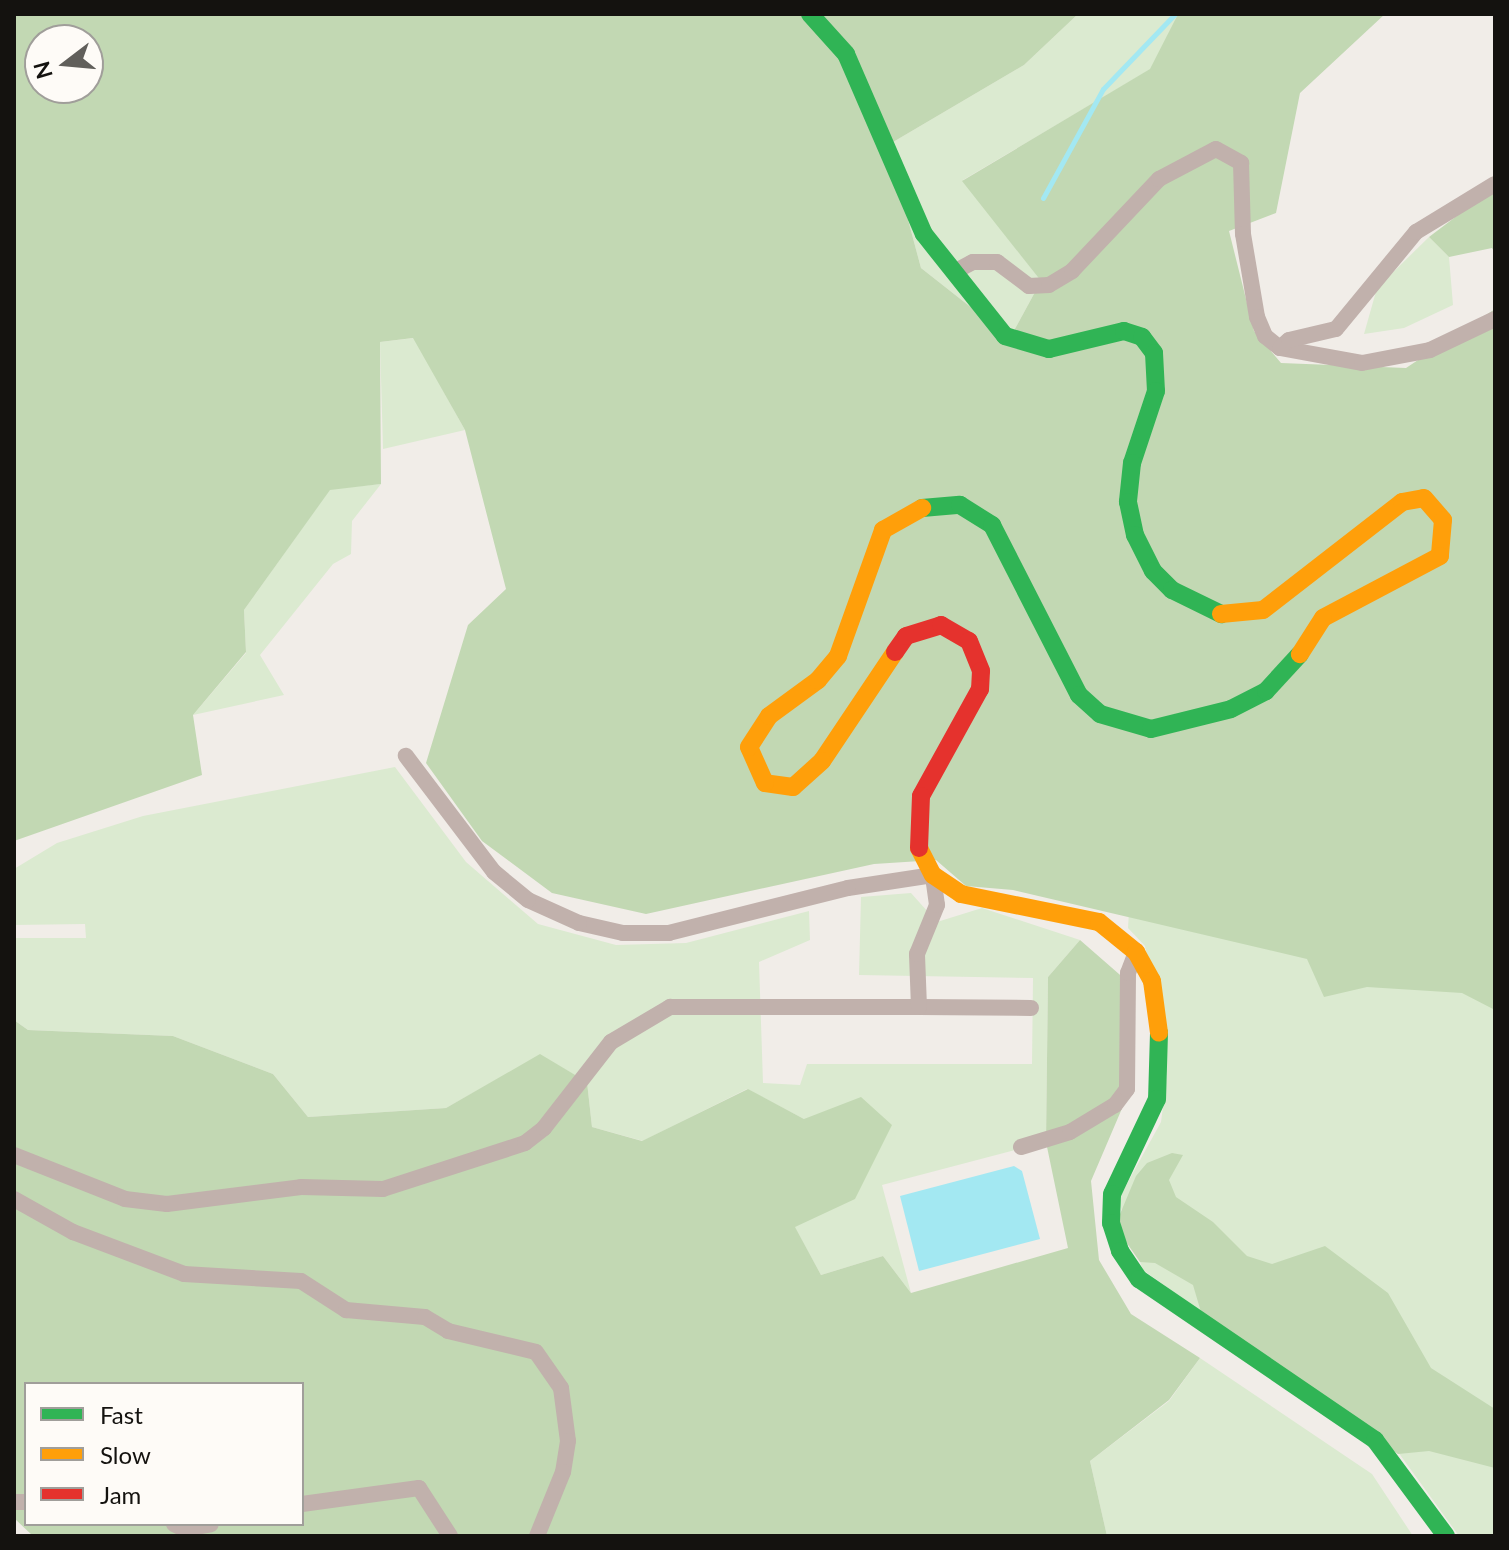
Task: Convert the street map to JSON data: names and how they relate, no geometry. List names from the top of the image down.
{
  "legend": ["Fast", "Slow", "Jam"],
  "north": "left"
}
